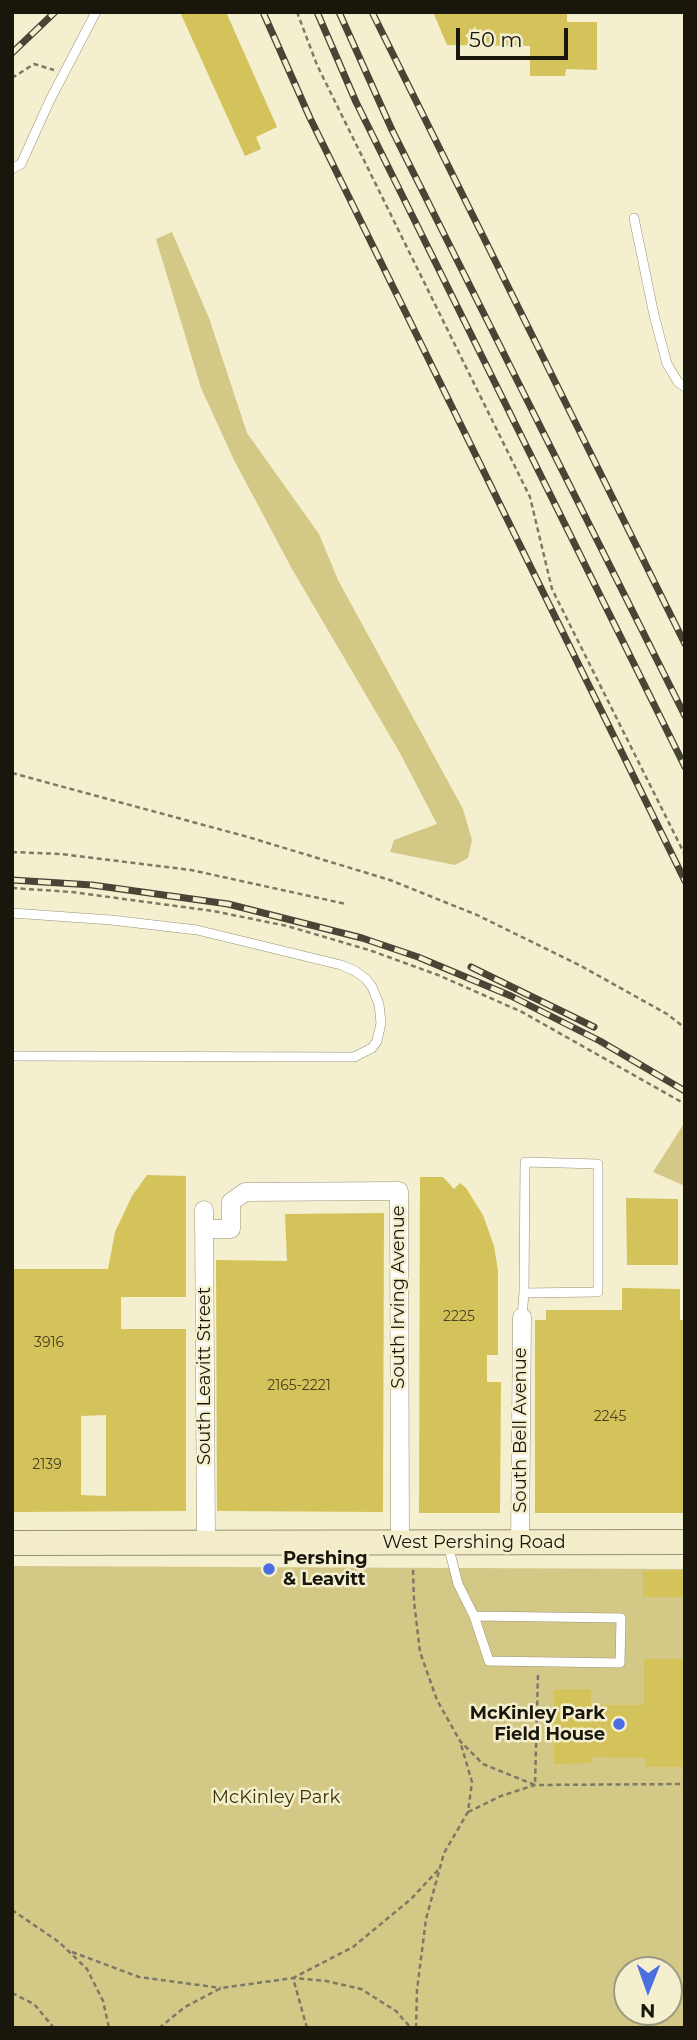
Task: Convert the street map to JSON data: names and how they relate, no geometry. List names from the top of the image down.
{
  "streets": {
    "main road": ["West Pershing Road"],
    "street": ["South Irving Avenue", "South Leavitt Street", "South Bell Avenue"]
  },
  "crossings": [
    ["South Irving Avenue", "South Leavitt Street"],
    ["South Irving Avenue", "West Pershing Road"],
    ["South Leavitt Street", "West Pershing Road"],
    ["South Bell Avenue", "West Pershing Road"]
  ],
  "parks": ["McKinley Park"],
  "places": ["Pershing & Leavitt", "McKinley Park Field House"],
  "house_numbers": [
    "2225",
    "3916",
    "2165-2221",
    "2245",
    "2139"
  ],
  "scale_bar": "50 m",
  "north": "bottom"
}
